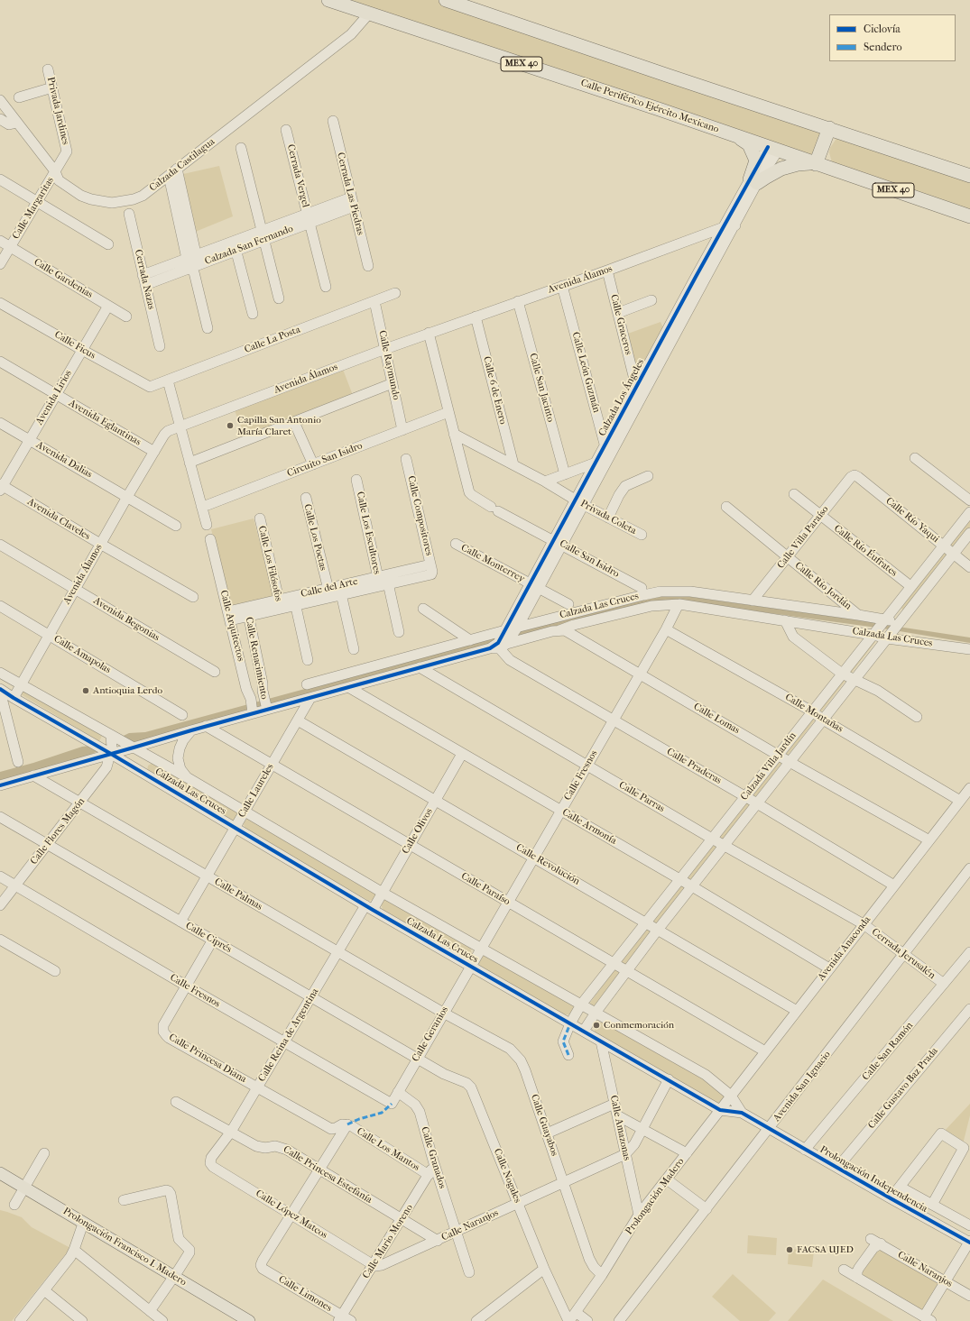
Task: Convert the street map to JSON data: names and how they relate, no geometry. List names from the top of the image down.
{
  "streets": {
    "highway": ["MEX 40", "Calle Periférico Ejército Mexicano"],
    "main road": ["Prolongación Francisco I. Madero"],
    "street": [
      "Privada Jardines",
      "Calzada Castilagua",
      "Cerrada Vergel",
      "Cerrada Las Piedras",
      "Calle Margaritas",
      "Calzada San Fernando",
      "Calle Gardenias",
      "Cerrada Nazas",
      "Avenida Álamos",
      "Calle Graceros",
      "Calle La Posta",
      "Calle Ficus",
      "Calle Raymundo",
      "Calle León Guzmán",
      "Calle San Jacinto",
      "Calle 6 de Enero",
      "Avenida Lirios",
      "Calzada Los Ángeles",
      "Avenida Eglantinas",
      "Avenida Dalias",
      "Circuito San Isidro",
      "Calle Compositores",
      "Privada Coleta",
      "Avenida Claveles",
      "Calle Río Yaqui",
      "Calle Los Escultores",
      "Calle Los Poetas",
      "Calle Villa Paraíso",
      "Calle Río Éufrates",
      "Calle San Isidro",
      "Calle Los Filósofos",
      "Calle Monterrey",
      "Calle Río Jordán",
      "Calle del Arte",
      "Calzada Las Cruces",
      "Avenida Begonias",
      "Calle Arquitectos",
      "Calle Amapolas",
      "Calle Renacimiento",
      "Calle Montañas",
      "Calle Lomas",
      "Calle Praderas",
      "Calzada Villa Jardín",
      "Calle Fresnos",
      "Calle Laureles",
      "Calle Parras",
      "Calle Armonía",
      "Calle Flores Magón",
      "Calle Olivos",
      "Calle Revolución",
      "Calle Paraíso",
      "Calle Palmas",
      "Calle Ciprés",
      "Avenida Anaconda",
      "Cerrada Jerusalén",
      "Calle Geranios",
      "Calle Reina de Argentina",
      "Calle San Ramón",
      "Calle Princesa Diana",
      "Avenida San Ignacio",
      "Calle Gustavo Baz Prada",
      "Calle Guayabos",
      "Calle Amazonas",
      "Calle Los Mantos",
      "Calle Granados",
      "Calle Princesa Estefanía",
      "Calle Nogales",
      "Prolongación Independencia",
      "Prolongación Madero",
      "Calle López Mateos",
      "Calle Naranjos",
      "Calle Mario Moreno",
      "Calle Limones"
    ]
  },
  "crossings": [
    ["Calle Periférico Ejército Mexicano", "Calzada Castilagua"],
    ["Calle Periférico Ejército Mexicano", "Calzada Los Ángeles"],
    ["Privada Jardines", "Calzada Castilagua"],
    ["Privada Jardines", "Calle Margaritas"],
    ["Calzada Castilagua", "Calle Margaritas"],
    ["Cerrada Vergel", "Calzada San Fernando"],
    ["Cerrada Las Piedras", "Calzada San Fernando"],
    ["Calle Margaritas", "Calle Gardenias"],
    ["Calzada San Fernando", "Cerrada Nazas"],
    ["Calle Gardenias", "Avenida Lirios"],
    ["Avenida Álamos", "Calle Graceros"],
    ["Avenida Álamos", "Calle Raymundo"],
    ["Avenida Álamos", "Calle León Guzmán"],
    ["Avenida Álamos", "Calle San Jacinto"],
    ["Avenida Álamos", "Calle 6 de Enero"],
    ["Avenida Álamos", "Calzada Los Ángeles"],
    ["Avenida Álamos", "Avenida Eglantinas"],
    ["Avenida Álamos", "Avenida Dalias"],
    ["Avenida Álamos", "Avenida Claveles"],
    ["Avenida Álamos", "Calzada Las Cruces"],
    ["Avenida Álamos", "Avenida Begonias"],
    ["Avenida Álamos", "Calle Amapolas"],
    ["Calle Graceros", "Calzada Los Ángeles"],
    ["Calle La Posta", "Calle Ficus"],
    ["Calle La Posta", "Calle Raymundo"],
    ["Calle Ficus", "Avenida Lirios"],
    ["Calle Raymundo", "Circuito San Isidro"],
    ["Calle León Guzmán", "Calzada Los Ángeles"],
    ["Avenida Lirios", "Avenida Eglantinas"],
    ["Avenida Lirios", "Avenida Dalias"],
    ["Avenida Lirios", "Avenida Claveles"],
    ["Calzada Los Ángeles", "Privada Coleta"],
    ["Calzada Los Ángeles", "Calle San Isidro"],
    ["Calzada Los Ángeles", "Calle Monterrey"],
    ["Calzada Los Ángeles", "Calzada Las Cruces"],
    ["Calzada Los Ángeles", "Calle Praderas"],
    ["Calle Compositores", "Calle del Arte"],
    ["Calle Río Yaqui", "Calle Villa Paraíso"],
    ["Calle Río Yaqui", "Calzada Villa Jardín"],
    ["Calle Los Escultores", "Calle del Arte"],
    ["Calle Los Poetas", "Calle del Arte"],
    ["Calle Villa Paraíso", "Calle Río Éufrates"],
    ["Calle Villa Paraíso", "Calle Río Jordán"],
    ["Calle Villa Paraíso", "Calzada Las Cruces"],
    ["Calle Río Éufrates", "Calzada Villa Jardín"],
    ["Calle Los Filósofos", "Calle del Arte"],
    ["Calle Río Jordán", "Calzada Las Cruces"],
    ["Calle del Arte", "Calle Arquitectos"],
    ["Calle del Arte", "Calle Renacimiento"],
    ["Calzada Las Cruces", "Calle Arquitectos"],
    ["Calzada Las Cruces", "Calle Renacimiento"],
    ["Calzada Las Cruces", "Calle Lomas"],
    ["Calzada Las Cruces", "Calle Praderas"],
    ["Calzada Las Cruces", "Calzada Villa Jardín"],
    ["Calzada Las Cruces", "Calle Fresnos"],
    ["Calzada Las Cruces", "Calle Laureles"],
    ["Calzada Las Cruces", "Calle Parras"],
    ["Calzada Las Cruces", "Calle Armonía"],
    ["Calzada Las Cruces", "Calle Flores Magón"],
    ["Calzada Las Cruces", "Calle Olivos"],
    ["Calzada Las Cruces", "Calle Paraíso"],
    ["Calzada Las Cruces", "Calle Palmas"],
    ["Calzada Las Cruces", "Avenida Anaconda"],
    ["Calzada Las Cruces", "Calle Geranios"],
    ["Calzada Las Cruces", "Calle Reina de Argentina"],
    ["Calzada Las Cruces", "Avenida San Ignacio"],
    ["Calzada Las Cruces", "Calle Amazonas"],
    ["Calzada Las Cruces", "Prolongación Independencia"],
    ["Calzada Las Cruces", "Prolongación Madero"],
    ["Calle Montañas", "Calzada Villa Jardín"],
    ["Calle Montañas", "Calle Fresnos"],
    ["Calle Montañas", "Avenida Anaconda"],
    ["Calle Lomas", "Calzada Villa Jardín"],
    ["Calle Lomas", "Calle Fresnos"],
    ["Calle Lomas", "Avenida Anaconda"],
    ["Calle Praderas", "Calzada Villa Jardín"],
    ["Calle Praderas", "Calle Fresnos"],
    ["Calle Praderas", "Avenida Anaconda"],
    ["Calzada Villa Jardín", "Calle Parras"],
    ["Calzada Villa Jardín", "Calle Armonía"],
    ["Calzada Villa Jardín", "Calle Revolución"],
    ["Calzada Villa Jardín", "Calle Paraíso"],
    ["Calle Fresnos", "Calle Parras"],
    ["Calle Fresnos", "Calle Armonía"],
    ["Calle Fresnos", "Calle Flores Magón"],
    ["Calle Fresnos", "Calle Revolución"],
    ["Calle Fresnos", "Calle Paraíso"],
    ["Calle Fresnos", "Calle Geranios"],
    ["Calle Fresnos", "Calle Reina de Argentina"],
    ["Calle Fresnos", "Calle Princesa Diana"],
    ["Calle Laureles", "Calle Revolución"],
    ["Calle Laureles", "Calle Paraíso"],
    ["Calle Laureles", "Calle Palmas"],
    ["Calle Laureles", "Calle Ciprés"],
    ["Calle Parras", "Avenida Anaconda"],
    ["Calle Parras", "Cerrada Jerusalén"],
    ["Calle Armonía", "Calle Olivos"],
    ["Calle Armonía", "Avenida Anaconda"],
    ["Calle Flores Magón", "Calle Palmas"],
    ["Calle Flores Magón", "Calle Ciprés"],
    ["Calle Olivos", "Calle Revolución"],
    ["Calle Olivos", "Calle Paraíso"],
    ["Calle Olivos", "Calle Reina de Argentina"],
    ["Calle Revolución", "Avenida Anaconda"],
    ["Calle Paraíso", "Avenida Anaconda"],
    ["Calle Palmas", "Calle Geranios"],
    ["Calle Palmas", "Calle Reina de Argentina"],
    ["Calle Palmas", "Calle Guayabos"],
    ["Calle Ciprés", "Calle Geranios"],
    ["Calle Ciprés", "Calle Reina de Argentina"],
    ["Calle Ciprés", "Calle Nogales"],
    ["Avenida Anaconda", "Cerrada Jerusalén"],
    ["Avenida Anaconda", "Prolongación Madero"],
    ["Cerrada Jerusalén", "Calle San Ramón"],
    ["Cerrada Jerusalén", "Avenida San Ignacio"],
    ["Calle Geranios", "Calle Guayabos"],
    ["Calle Geranios", "Calle Granados"],
    ["Calle Geranios", "Calle Nogales"],
    ["Calle Reina de Argentina", "Calle Princesa Diana"],
    ["Calle Reina de Argentina", "Calle Princesa Estefanía"],
    ["Calle Reina de Argentina", "Calle López Mateos"],
    ["Calle San Ramón", "Prolongación Independencia"],
    ["Calle Princesa Diana", "Calle Los Mantos"],
    ["Avenida San Ignacio", "Prolongación Independencia"],
    ["Calle Gustavo Baz Prada", "Prolongación Independencia"],
    ["Calle Guayabos", "Prolongación Madero"],
    ["Calle Guayabos", "Calle Naranjos"],
    ["Calle Amazonas", "Prolongación Madero"],
    ["Calle Amazonas", "Calle Naranjos"],
    ["Calle Los Mantos", "Calle Mario Moreno"],
    ["Calle Granados", "Calle Naranjos"],
    ["Calle Granados", "Calle Mario Moreno"],
    ["Calle Princesa Estefanía", "Calle Naranjos"],
    ["Calle Princesa Estefanía", "Calle Mario Moreno"],
    ["Calle Nogales", "Prolongación Madero"],
    ["Calle Nogales", "Calle Naranjos"],
    ["Calle López Mateos", "Calle Naranjos"],
    ["Calle López Mateos", "Calle Mario Moreno"],
    ["Calle López Mateos", "Calle Limones"],
    ["Calle Naranjos", "Calle Mario Moreno"],
    ["Calle Mario Moreno", "Calle Limones"]
  ],
  "places": [
    "Capilla San Antonio María Claret",
    "Antioquia Lerdo",
    "Conmemoración",
    "FACSA UJED"
  ],
  "legend": ["Ciclovía", "Sendero"]
}
